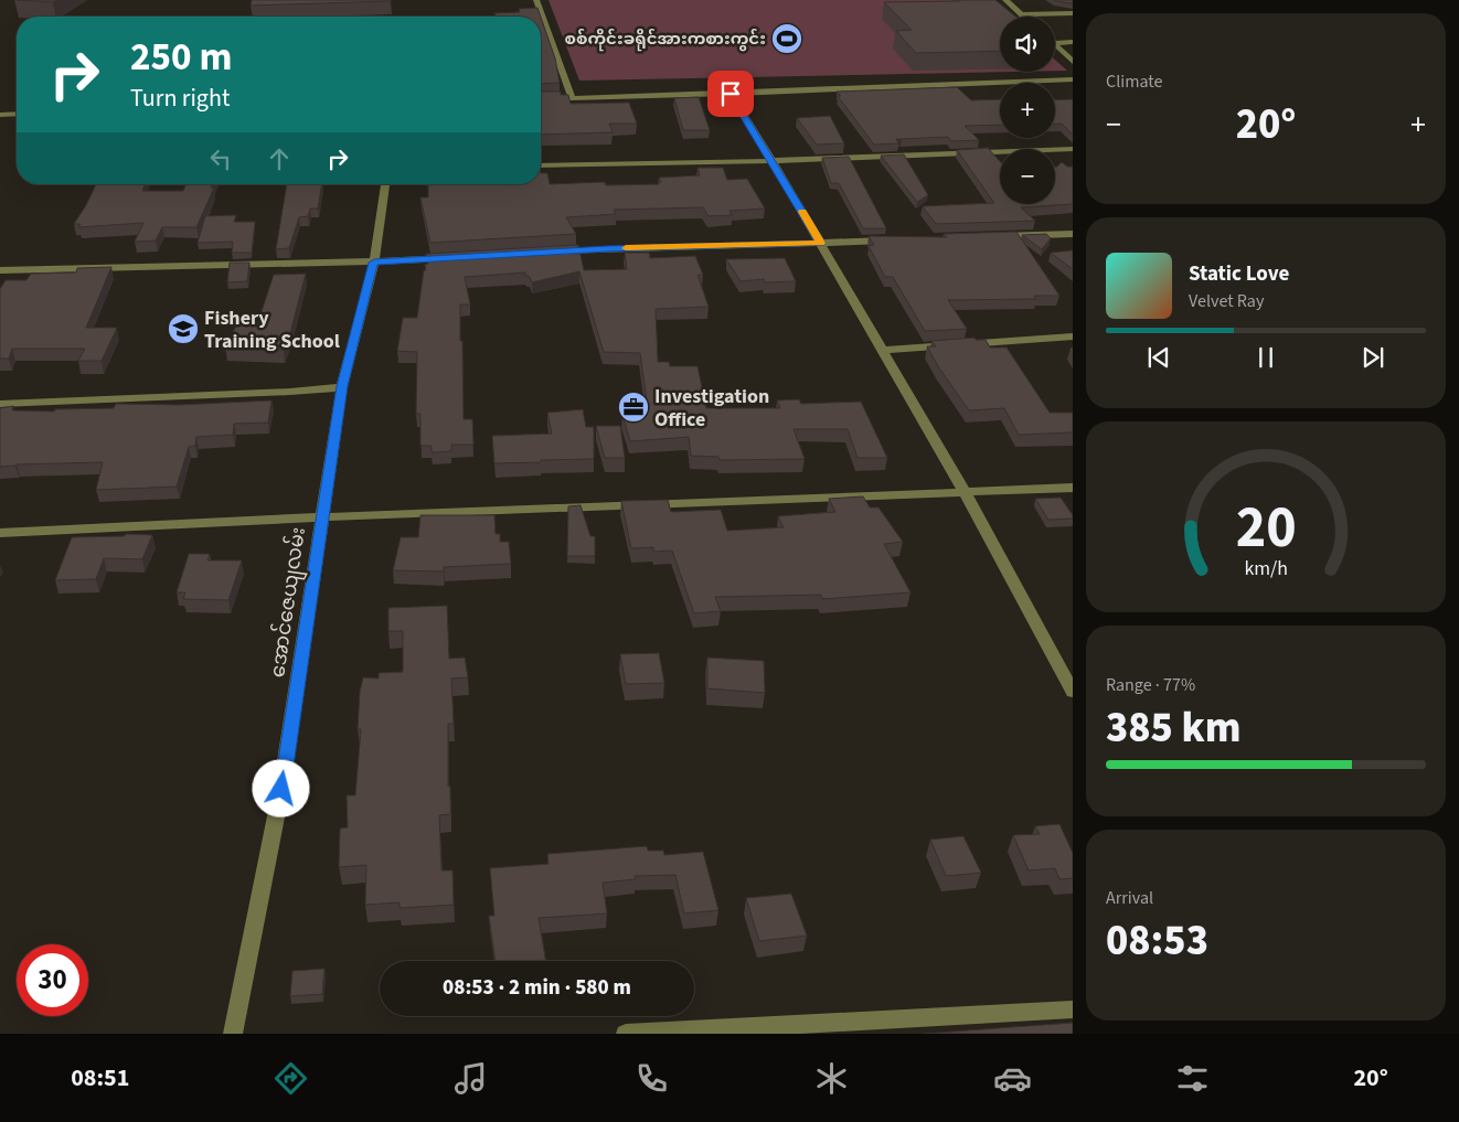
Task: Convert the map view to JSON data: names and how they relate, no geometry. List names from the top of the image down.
{
  "streets": {
    "street": ["အောင်ဇေယျလမ်း"]
  },
  "places": {
    "sports": ["စစ်ကိုင်းခရိုင်အားကစားကွင်း"],
    "school or university": ["Fishery Training School"],
    "office": ["Investigation Office"]
  },
  "page": {
    "tile": [
      "Climate",
      ["Range · 77%", "385 km"],
      ["Arrival", "08:53"]
    ],
    "map_buttons": ["+", "−"],
    "turn": ["250 m", "Turn right"],
    "heat": ["−", "20°", "+"],
    "song": ["Static Love", "Velvet Ray"],
    "limit": "30",
    "trip": "08:53 · 2 min · 580 m",
    "tabs": ["08:51", "20°"],
    "gauge": ["20", "km/h"]
  }
}
